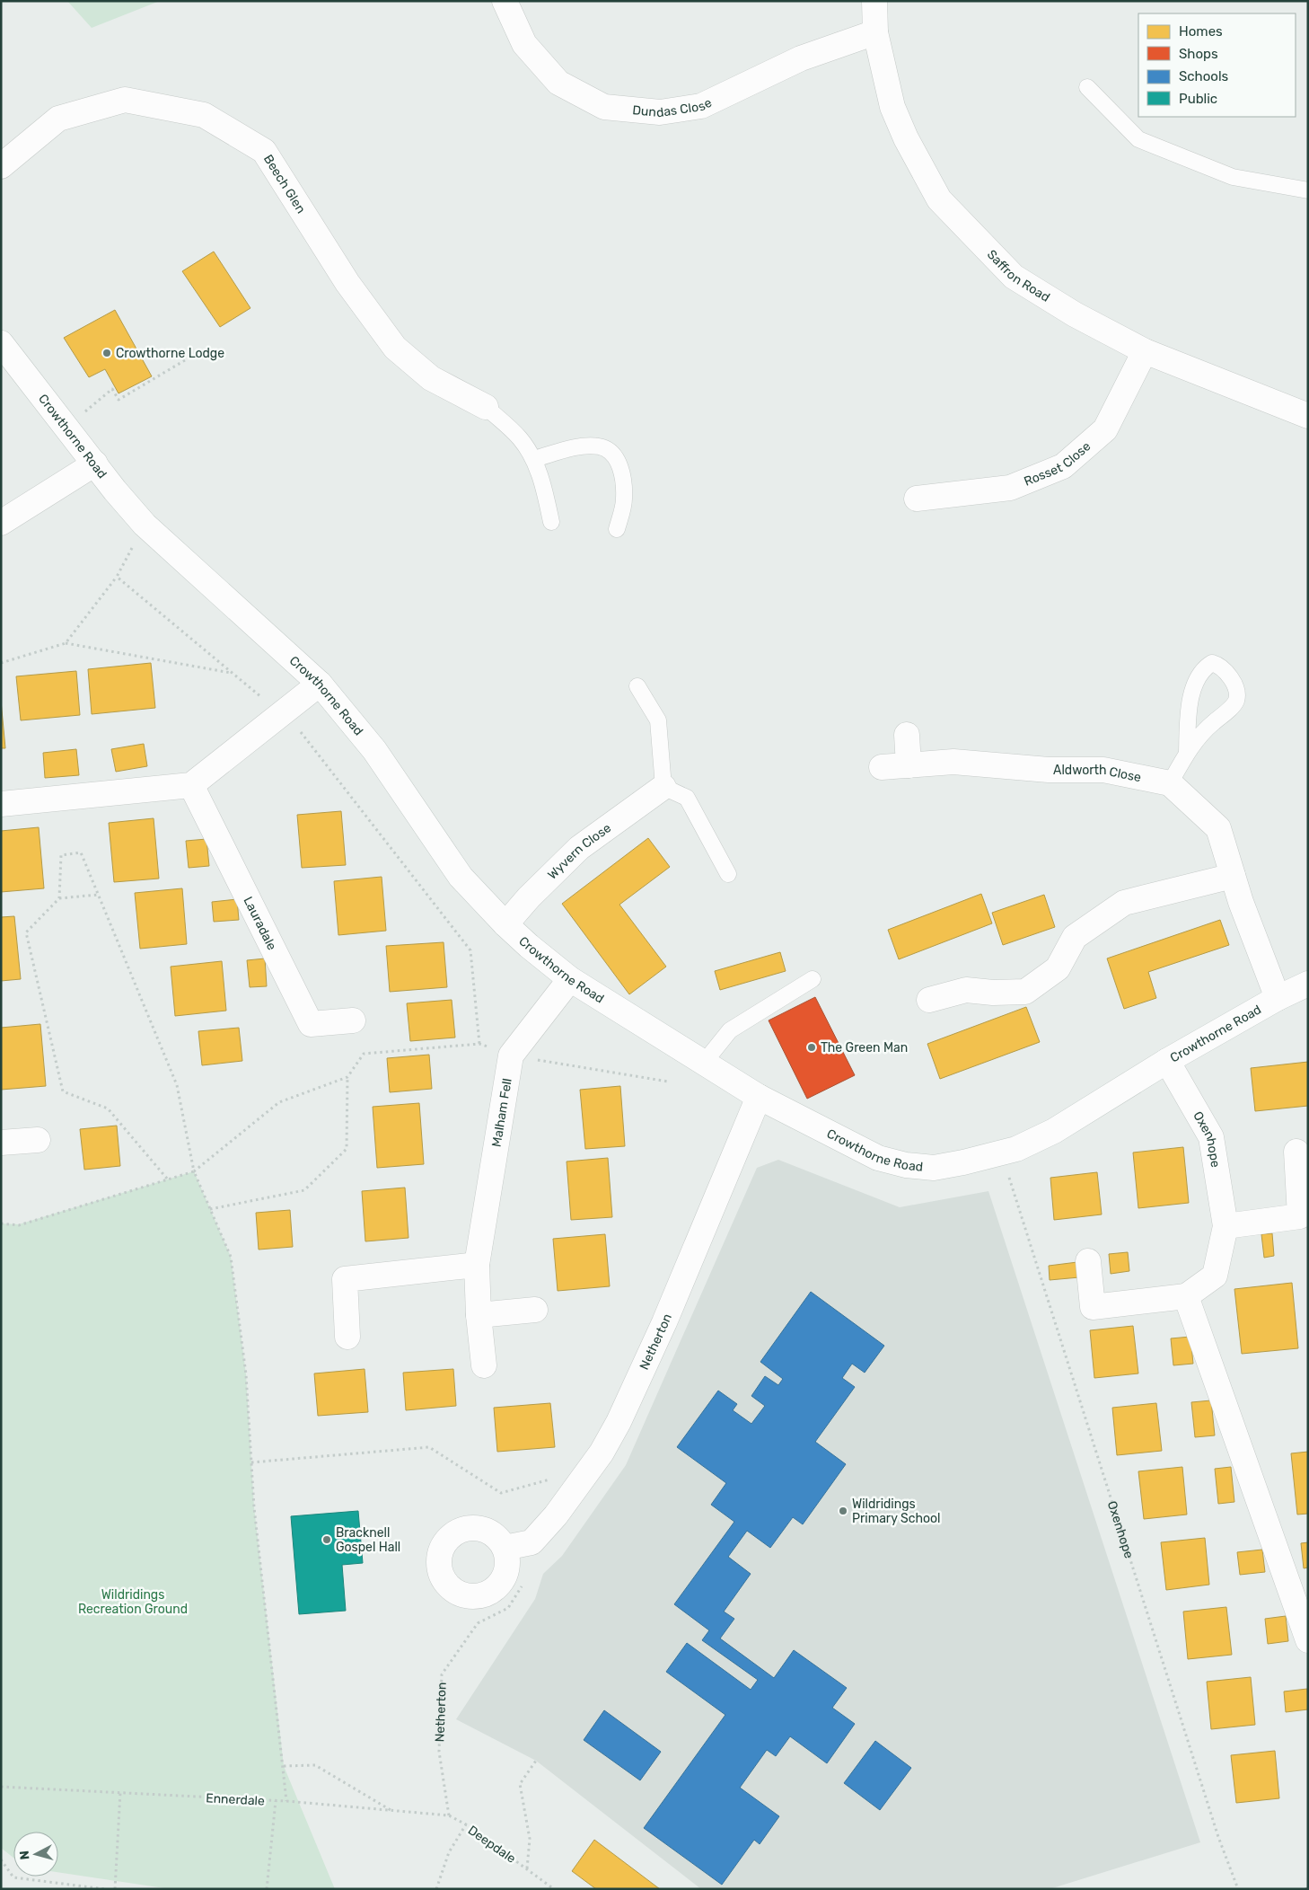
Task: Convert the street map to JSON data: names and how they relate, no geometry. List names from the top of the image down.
{
  "streets": {
    "street": [
      "Dundas Close",
      "Beech Glen",
      "Saffron Road",
      "Crowthorne Road",
      "Rosset Close",
      "Aldworth Close",
      "Wyvern Close",
      "Lauradale",
      "Malham Fell",
      "Oxenhope",
      "Netherton"
    ],
    "path": ["Ennerdale", "Deepdale"]
  },
  "crossings": [
    ["Dundas Close", "Saffron Road"],
    ["Saffron Road", "Rosset Close"],
    ["Crowthorne Road", "Wyvern Close"],
    ["Crowthorne Road", "Malham Fell"],
    ["Crowthorne Road", "Oxenhope"],
    ["Crowthorne Road", "Netherton"],
    ["Netherton", "Ennerdale"],
    ["Ennerdale", "Deepdale"]
  ],
  "parks": ["Wildridings Recreation Ground"],
  "places": [
    "Crowthorne Lodge",
    "The Green Man",
    "Wildridings Primary School",
    "Bracknell Gospel Hall"
  ],
  "legend": [
    "Homes",
    "Shops",
    "Schools",
    "Public"
  ],
  "north": "left"
}
